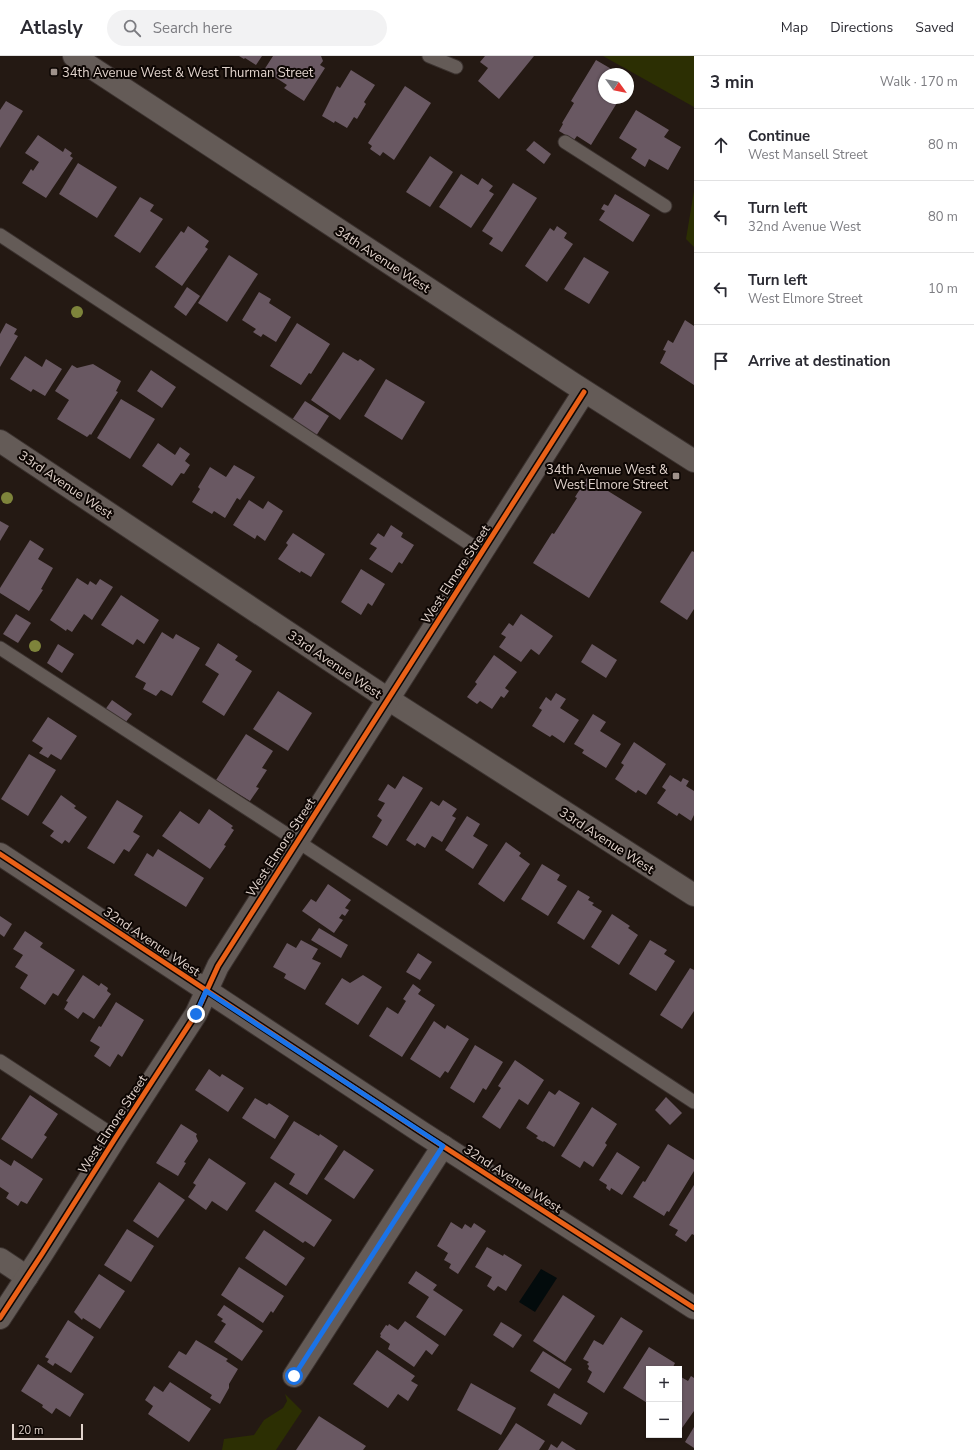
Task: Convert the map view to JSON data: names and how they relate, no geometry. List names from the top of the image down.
{
  "streets": {
    "street": [
      "34th Avenue West",
      "33rd Avenue West",
      "West Elmore Street",
      "32nd Avenue West"
    ]
  },
  "crossings": [
    ["34th Avenue West", "West Elmore Street"],
    ["33rd Avenue West", "West Elmore Street"],
    ["West Elmore Street", "32nd Avenue West"]
  ],
  "places": {
    "transit": ["34th Avenue West & West Thurman Street", "34th Avenue West & West Elmore Street"]
  },
  "scale_bar": "20 m",
  "north": "bottom right",
  "page": {
    "header": "Atlasly",
    "search": "Search here",
    "nav": ["Map", "Directions", "Saved"],
    "heading": ["3 min", "Walk · 170 m"],
    "list": [
      ["Continue", "West Mansell Street", "80 m"],
      ["Turn left", "32nd Avenue West", "80 m"],
      ["Turn left", "West Elmore Street", "10 m"],
      "Arrive at destination"
    ],
    "map_buttons": ["+", "−"],
    "scale": "20 m"
  }
}
